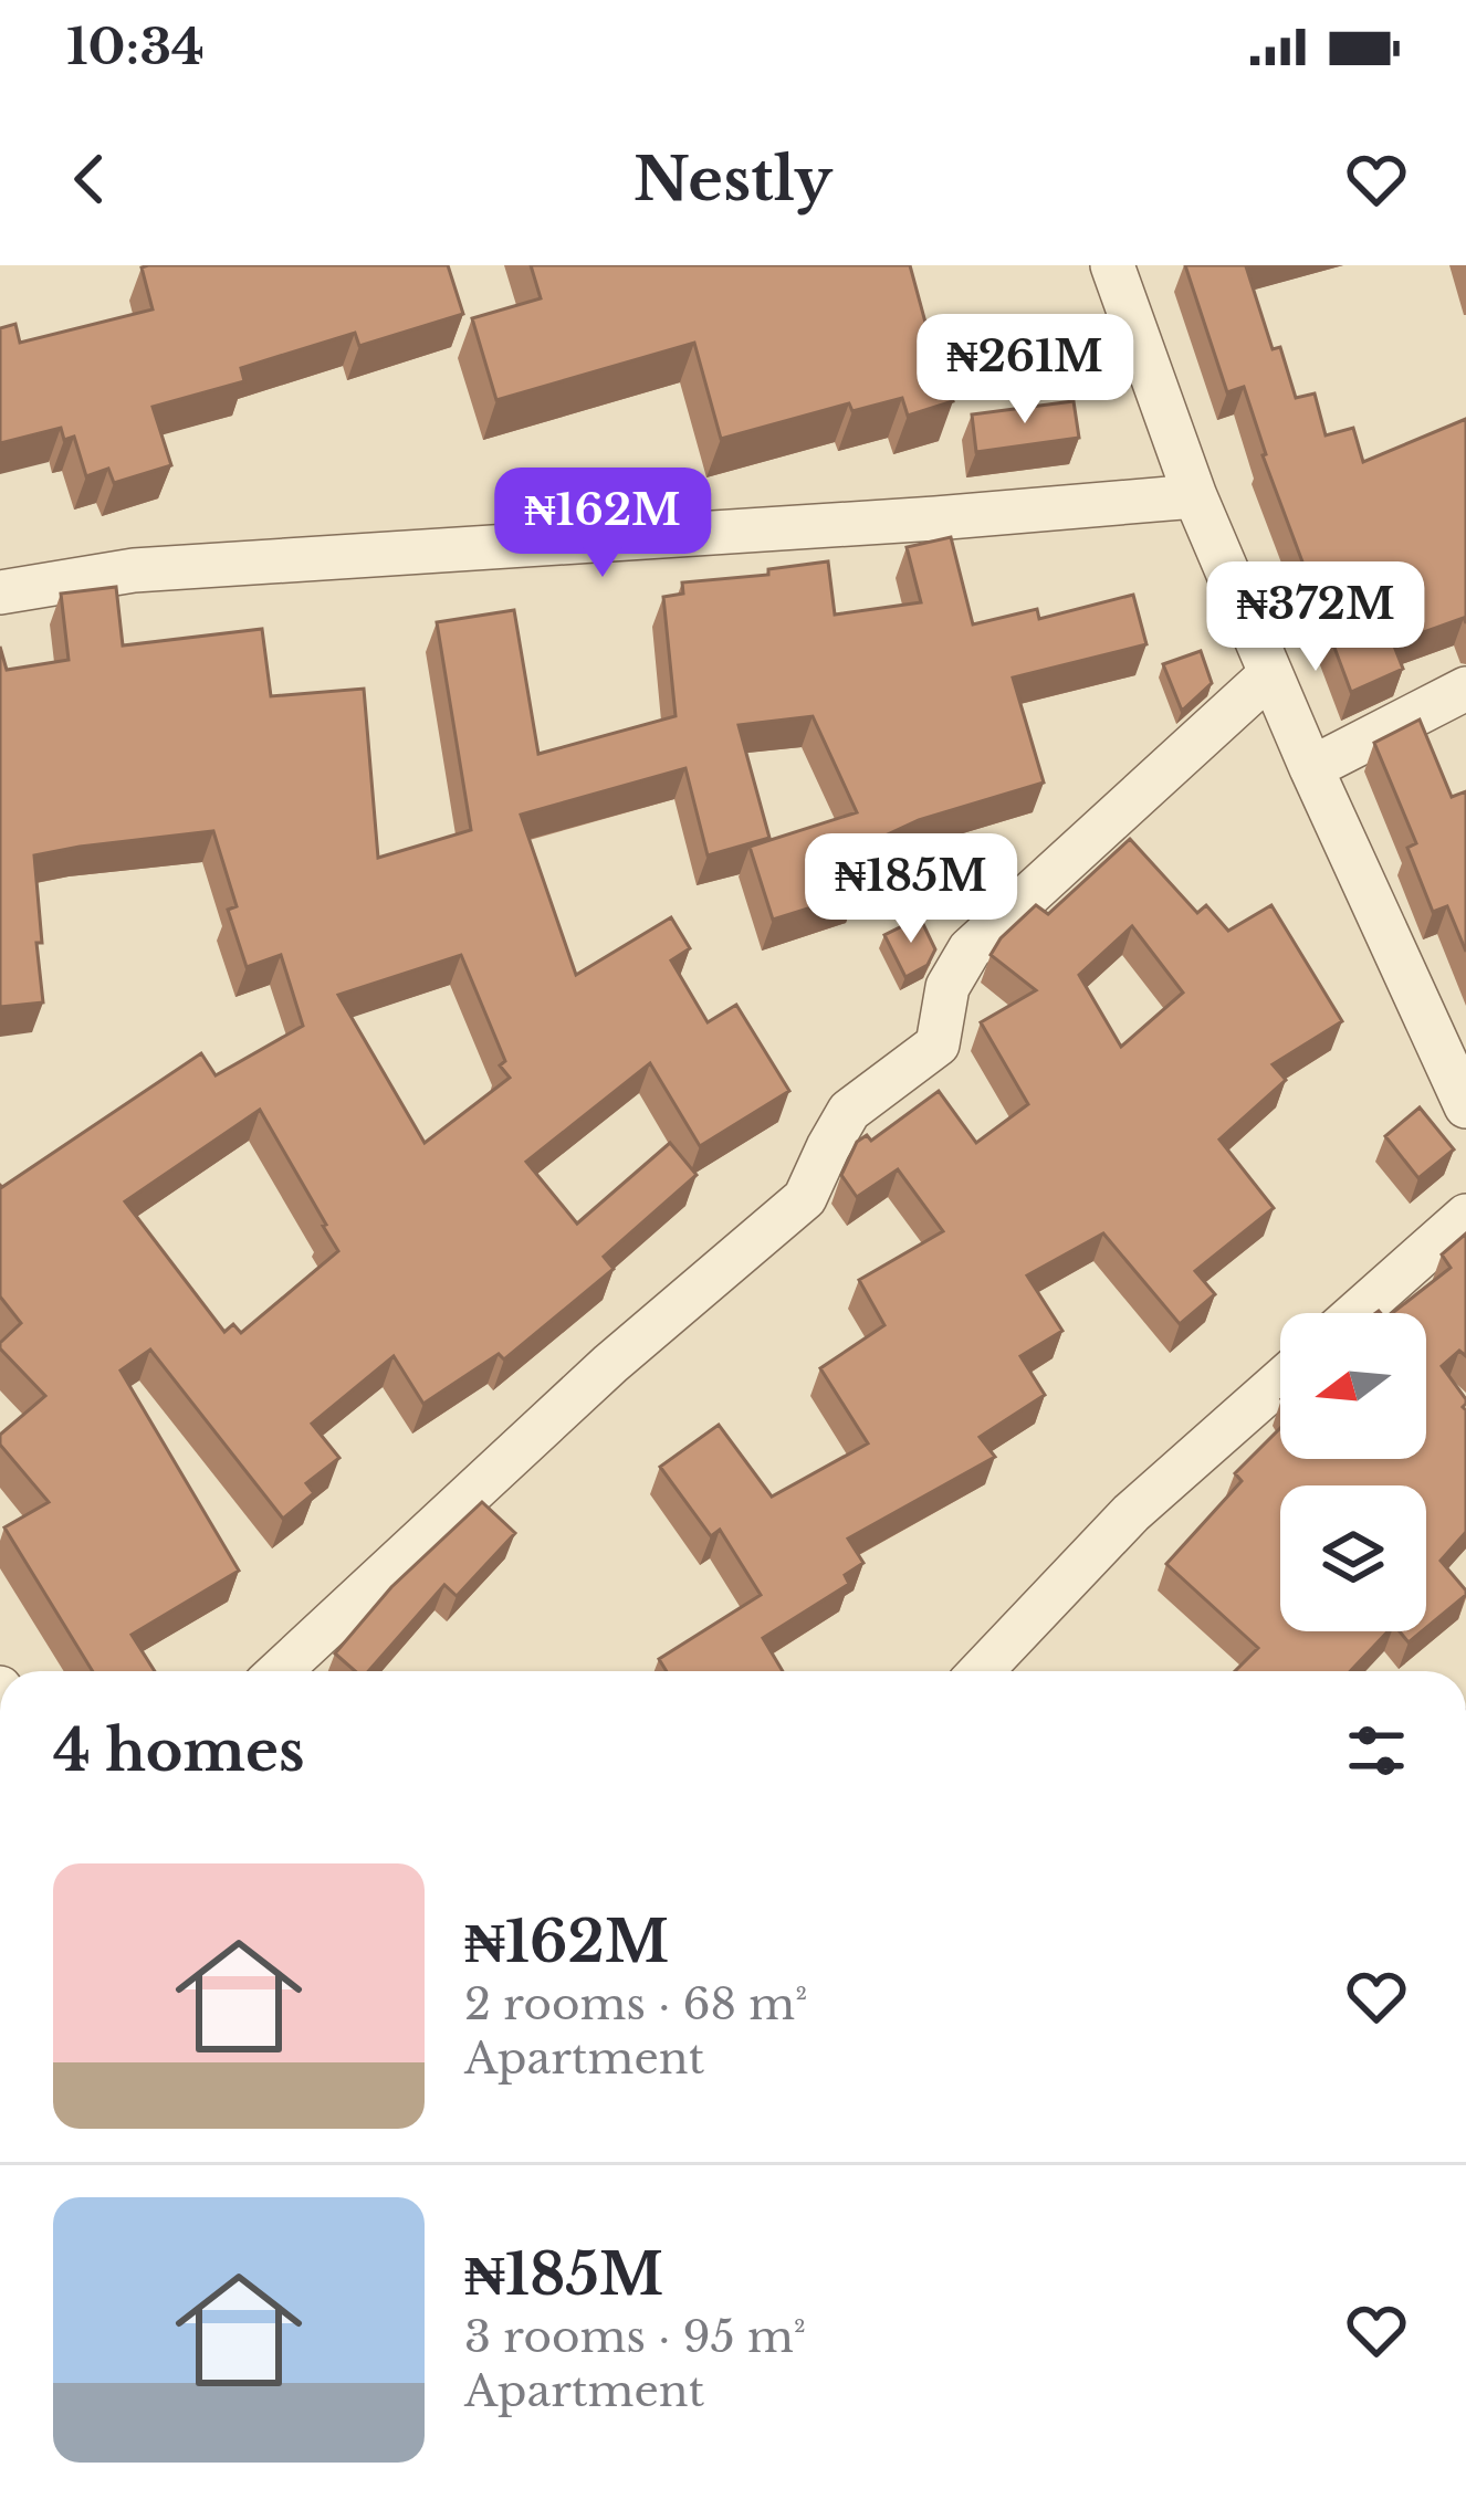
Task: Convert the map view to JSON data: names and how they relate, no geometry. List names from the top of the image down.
{
  "north": "left",
  "page": {
    "status": "10:34",
    "header": "Nestly",
    "price": [
      "₦261M",
      "₦162M",
      "₦372M",
      "₦185M"
    ],
    "heading": "4 homes",
    "list": [
      {
        "name": "₦162M",
        "note": "2 rooms · 68 m² · Apartment"
      },
      {
        "name": "₦185M",
        "note": "3 rooms · 95 m² · Apartment"
      }
    ]
  }
}
